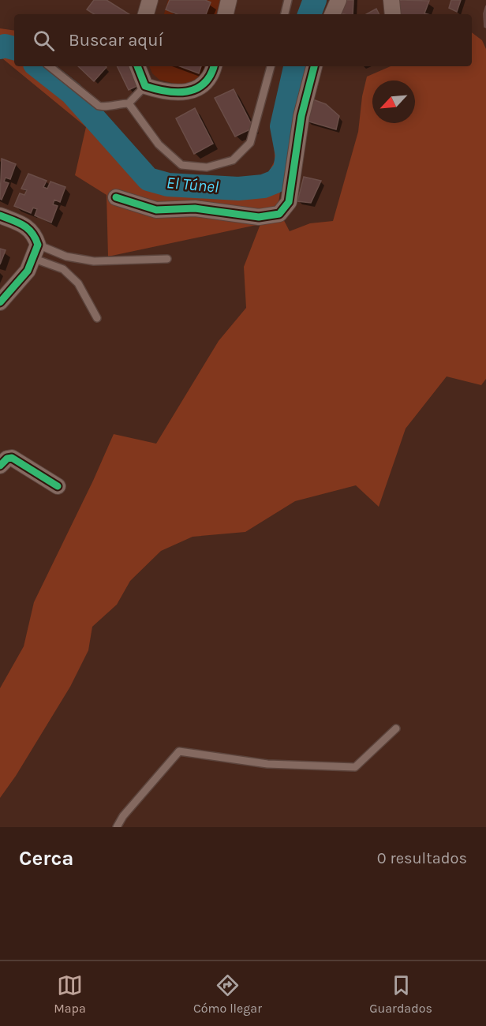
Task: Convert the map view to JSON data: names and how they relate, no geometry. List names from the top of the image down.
{
  "water": ["El Túnel"],
  "north": "bottom left",
  "page": {
    "search": "Buscar aquí",
    "heading": ["Cerca", "0 resultados"],
    "nav": ["Mapa", "Cómo llegar", "Guardados"]
  }
}
